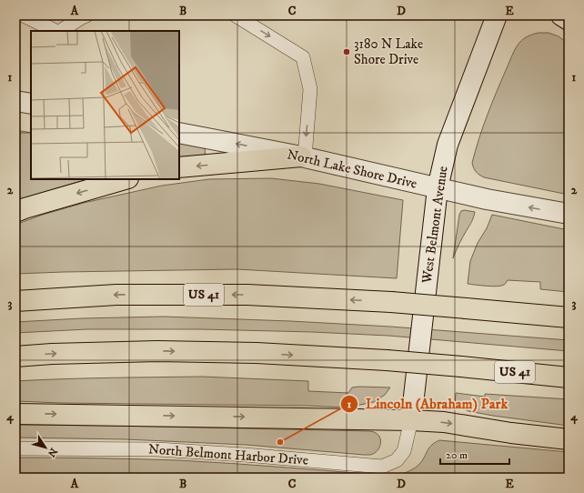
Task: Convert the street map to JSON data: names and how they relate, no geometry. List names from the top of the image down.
{
  "streets": {
    "highway": ["US 41"],
    "main road": ["North Lake Shore Drive", "West Belmont Avenue"],
    "lane": ["North Belmont Harbor Drive"]
  },
  "crossings": [
    ["North Lake Shore Drive", "West Belmont Avenue"],
    ["West Belmont Avenue", "North Belmont Harbor Drive"]
  ],
  "one_way": ["North Lake Shore Drive"],
  "places": ["3180 N Lake Shore Drive", "Lincoln (Abraham) Park"],
  "scale_bar": "20 m",
  "north": "bottom right",
  "grid": {
    "columns": [
      "A",
      "B",
      "C",
      "D",
      "E"
    ],
    "rows": [
      "1",
      "2",
      "3",
      "4"
    ]
  }
}
